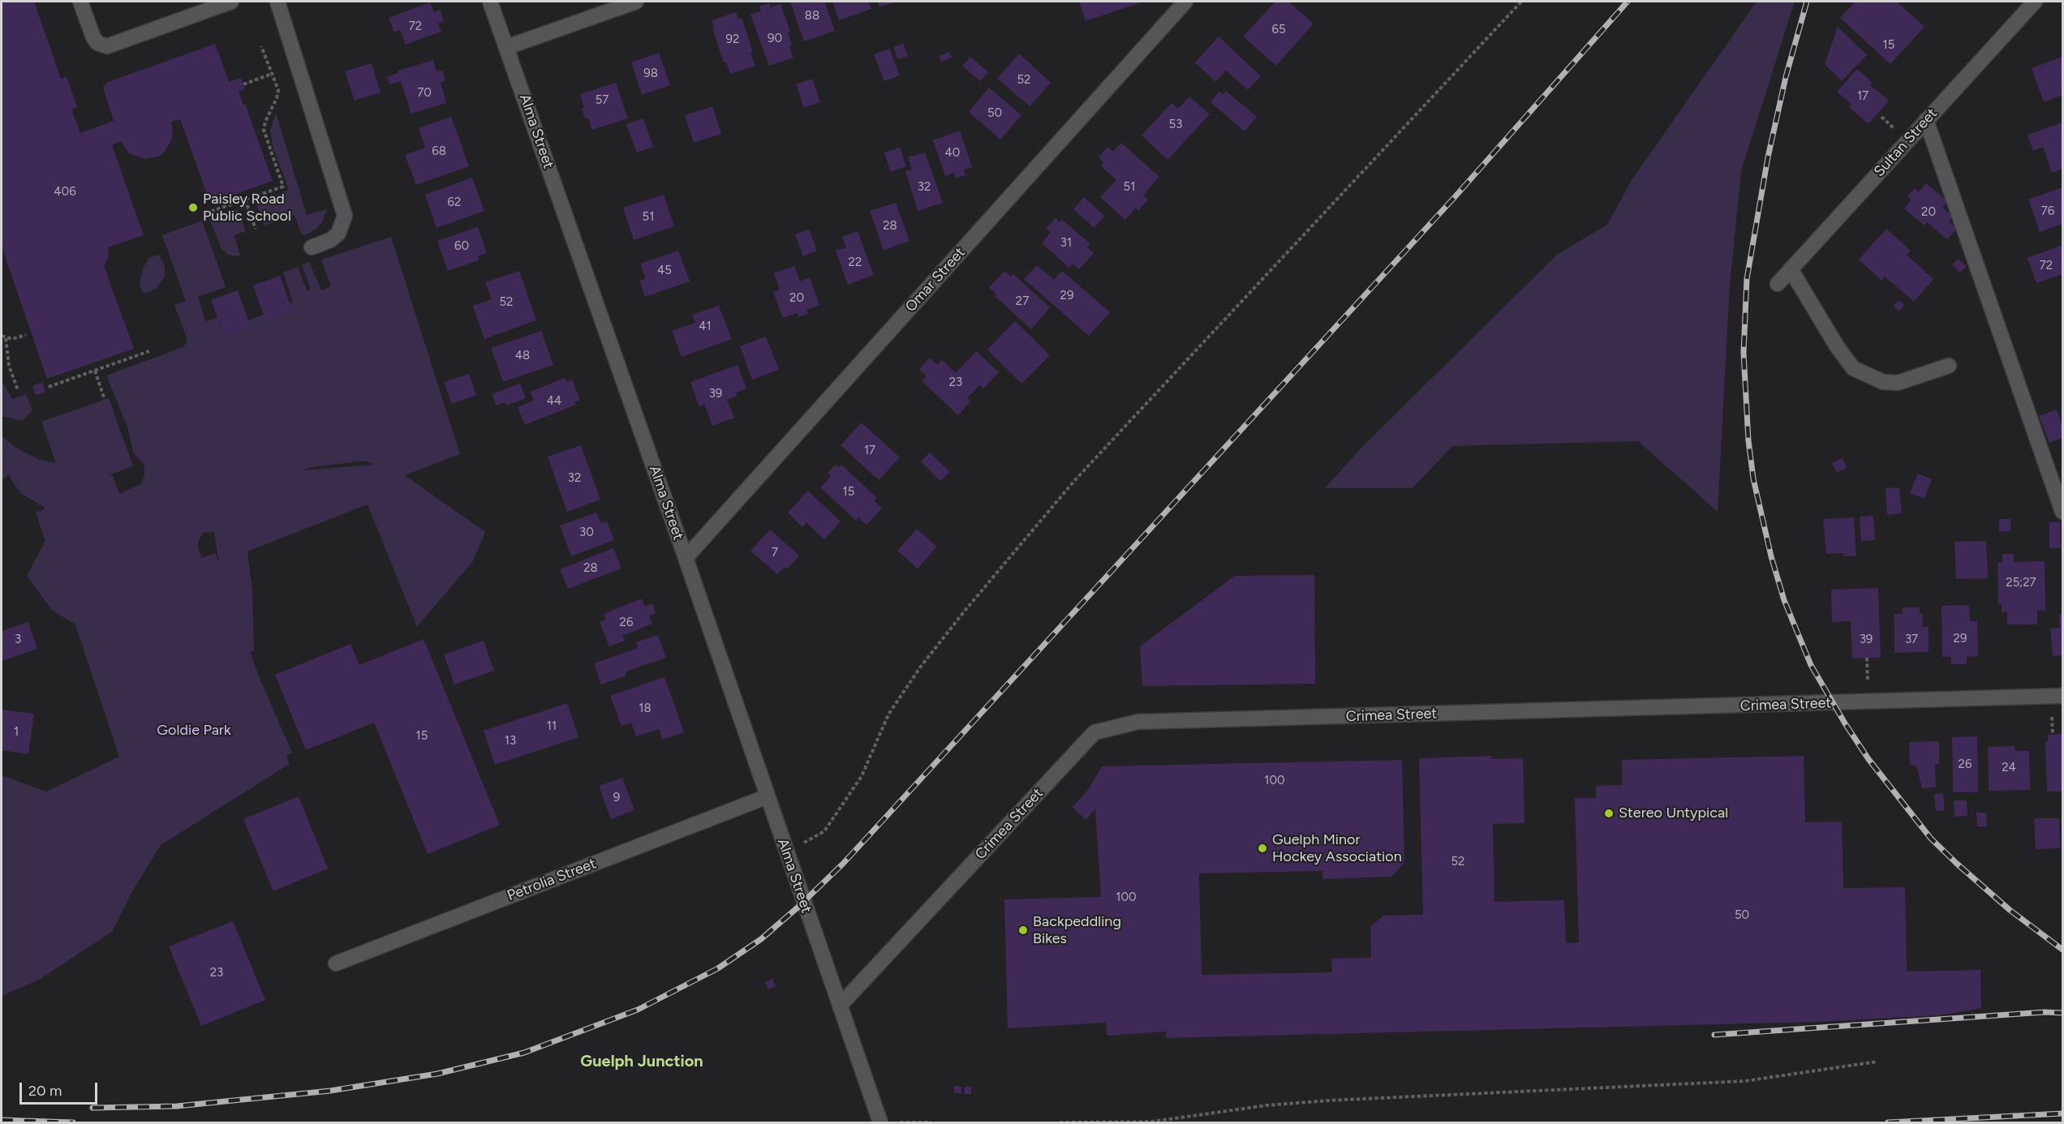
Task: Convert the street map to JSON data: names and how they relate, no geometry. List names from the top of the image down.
{
  "streets": {
    "street": [
      "Alma Street",
      "Sultan Street",
      "Omar Street",
      "Crimea Street",
      "Petrolia Street"
    ]
  },
  "crossings": [
    ["Alma Street", "Omar Street"],
    ["Alma Street", "Crimea Street"],
    ["Alma Street", "Petrolia Street"]
  ],
  "districts": ["Guelph Junction"],
  "parks": ["Goldie Park"],
  "places": [
    "Paisley Road Public School",
    "Stereo Untypical",
    "Guelph Minor Hockey Association",
    "Backpeddling Bikes"
  ],
  "house_numbers": [
    "88",
    "72",
    "65",
    "90",
    "92",
    "15",
    "98",
    "52",
    "70",
    "17",
    "57",
    "50",
    "53",
    "68",
    "40",
    "32",
    "51",
    "406",
    "62",
    "76",
    "20",
    "51",
    "28",
    "31",
    "60",
    "22",
    "72",
    "45",
    "29",
    "20",
    "27",
    "52",
    "41",
    "48",
    "23",
    "39",
    "44",
    "17",
    "32",
    "15",
    "30",
    "7",
    "28",
    "25;27",
    "26",
    "29",
    "3",
    "39",
    "37",
    "18",
    "11",
    "1",
    "15",
    "13",
    "26",
    "24",
    "100",
    "9",
    "52",
    "100",
    "50",
    "23"
  ],
  "scale_bar": "20 m"
}
